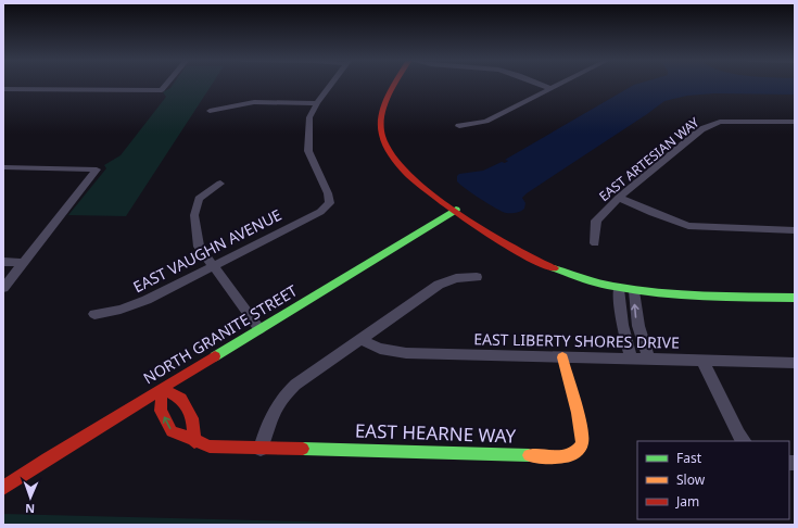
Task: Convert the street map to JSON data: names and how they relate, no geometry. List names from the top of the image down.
{
  "streets": {
    "street": [
      "EAST ARTESIAN WAY",
      "EAST VAUGHN AVENUE",
      "NORTH GRANITE STREET",
      "EAST LIBERTY SHORES DRIVE",
      "EAST HEARNE WAY"
    ]
  },
  "crossings": [
    ["NORTH GRANITE STREET", "EAST HEARNE WAY"],
    ["EAST LIBERTY SHORES DRIVE", "EAST HEARNE WAY"]
  ],
  "legend": ["Fast", "Slow", "Jam"],
  "north": "bottom"
}
